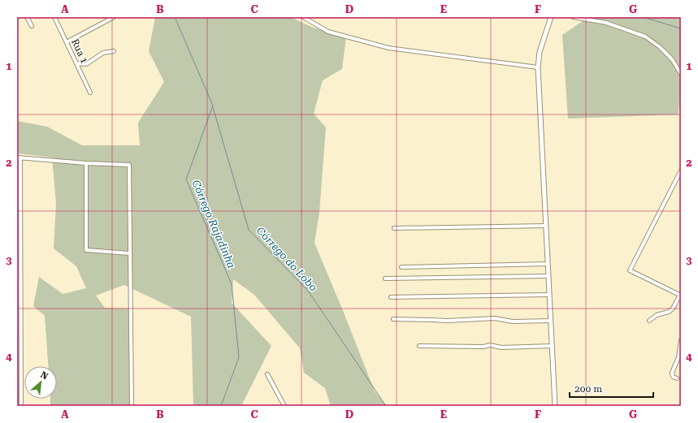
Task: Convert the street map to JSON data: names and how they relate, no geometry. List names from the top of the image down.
{
  "streets": {
    "street": ["Rua 1"]
  },
  "water": ["Córrego Rajadinha", "Córrego do Lobo"],
  "scale_bar": "200 m",
  "north": "top right",
  "grid": {
    "columns": [
      "A",
      "B",
      "C",
      "D",
      "E",
      "F",
      "G"
    ],
    "rows": [
      "1",
      "2",
      "3",
      "4"
    ]
  }
}
